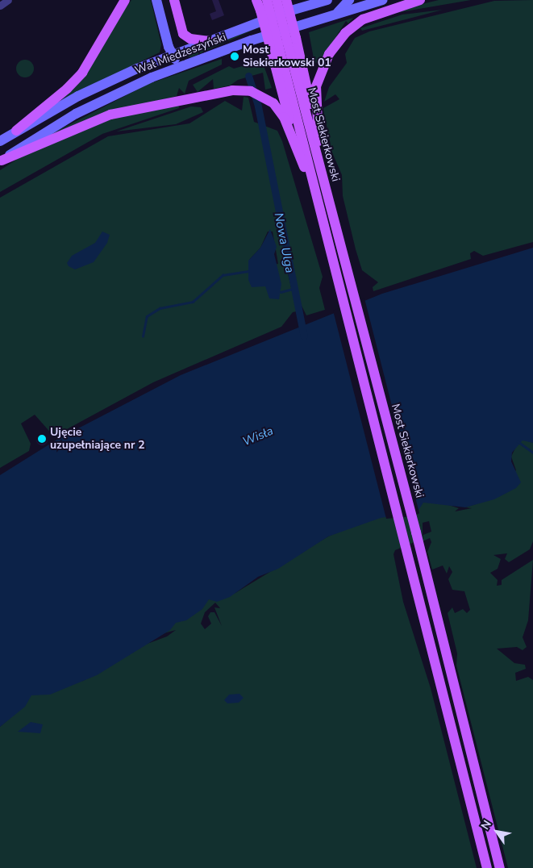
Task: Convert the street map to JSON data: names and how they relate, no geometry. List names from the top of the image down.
{
  "streets": {
    "main road": ["Wał Miedzeszyński", "Most Siekierkowski"]
  },
  "water": ["Nowa Ulga", "Wisła"],
  "places": ["Most Siekierkowski 01", "Ujęcie uzupełniające nr 2"],
  "north": "top left"
}
